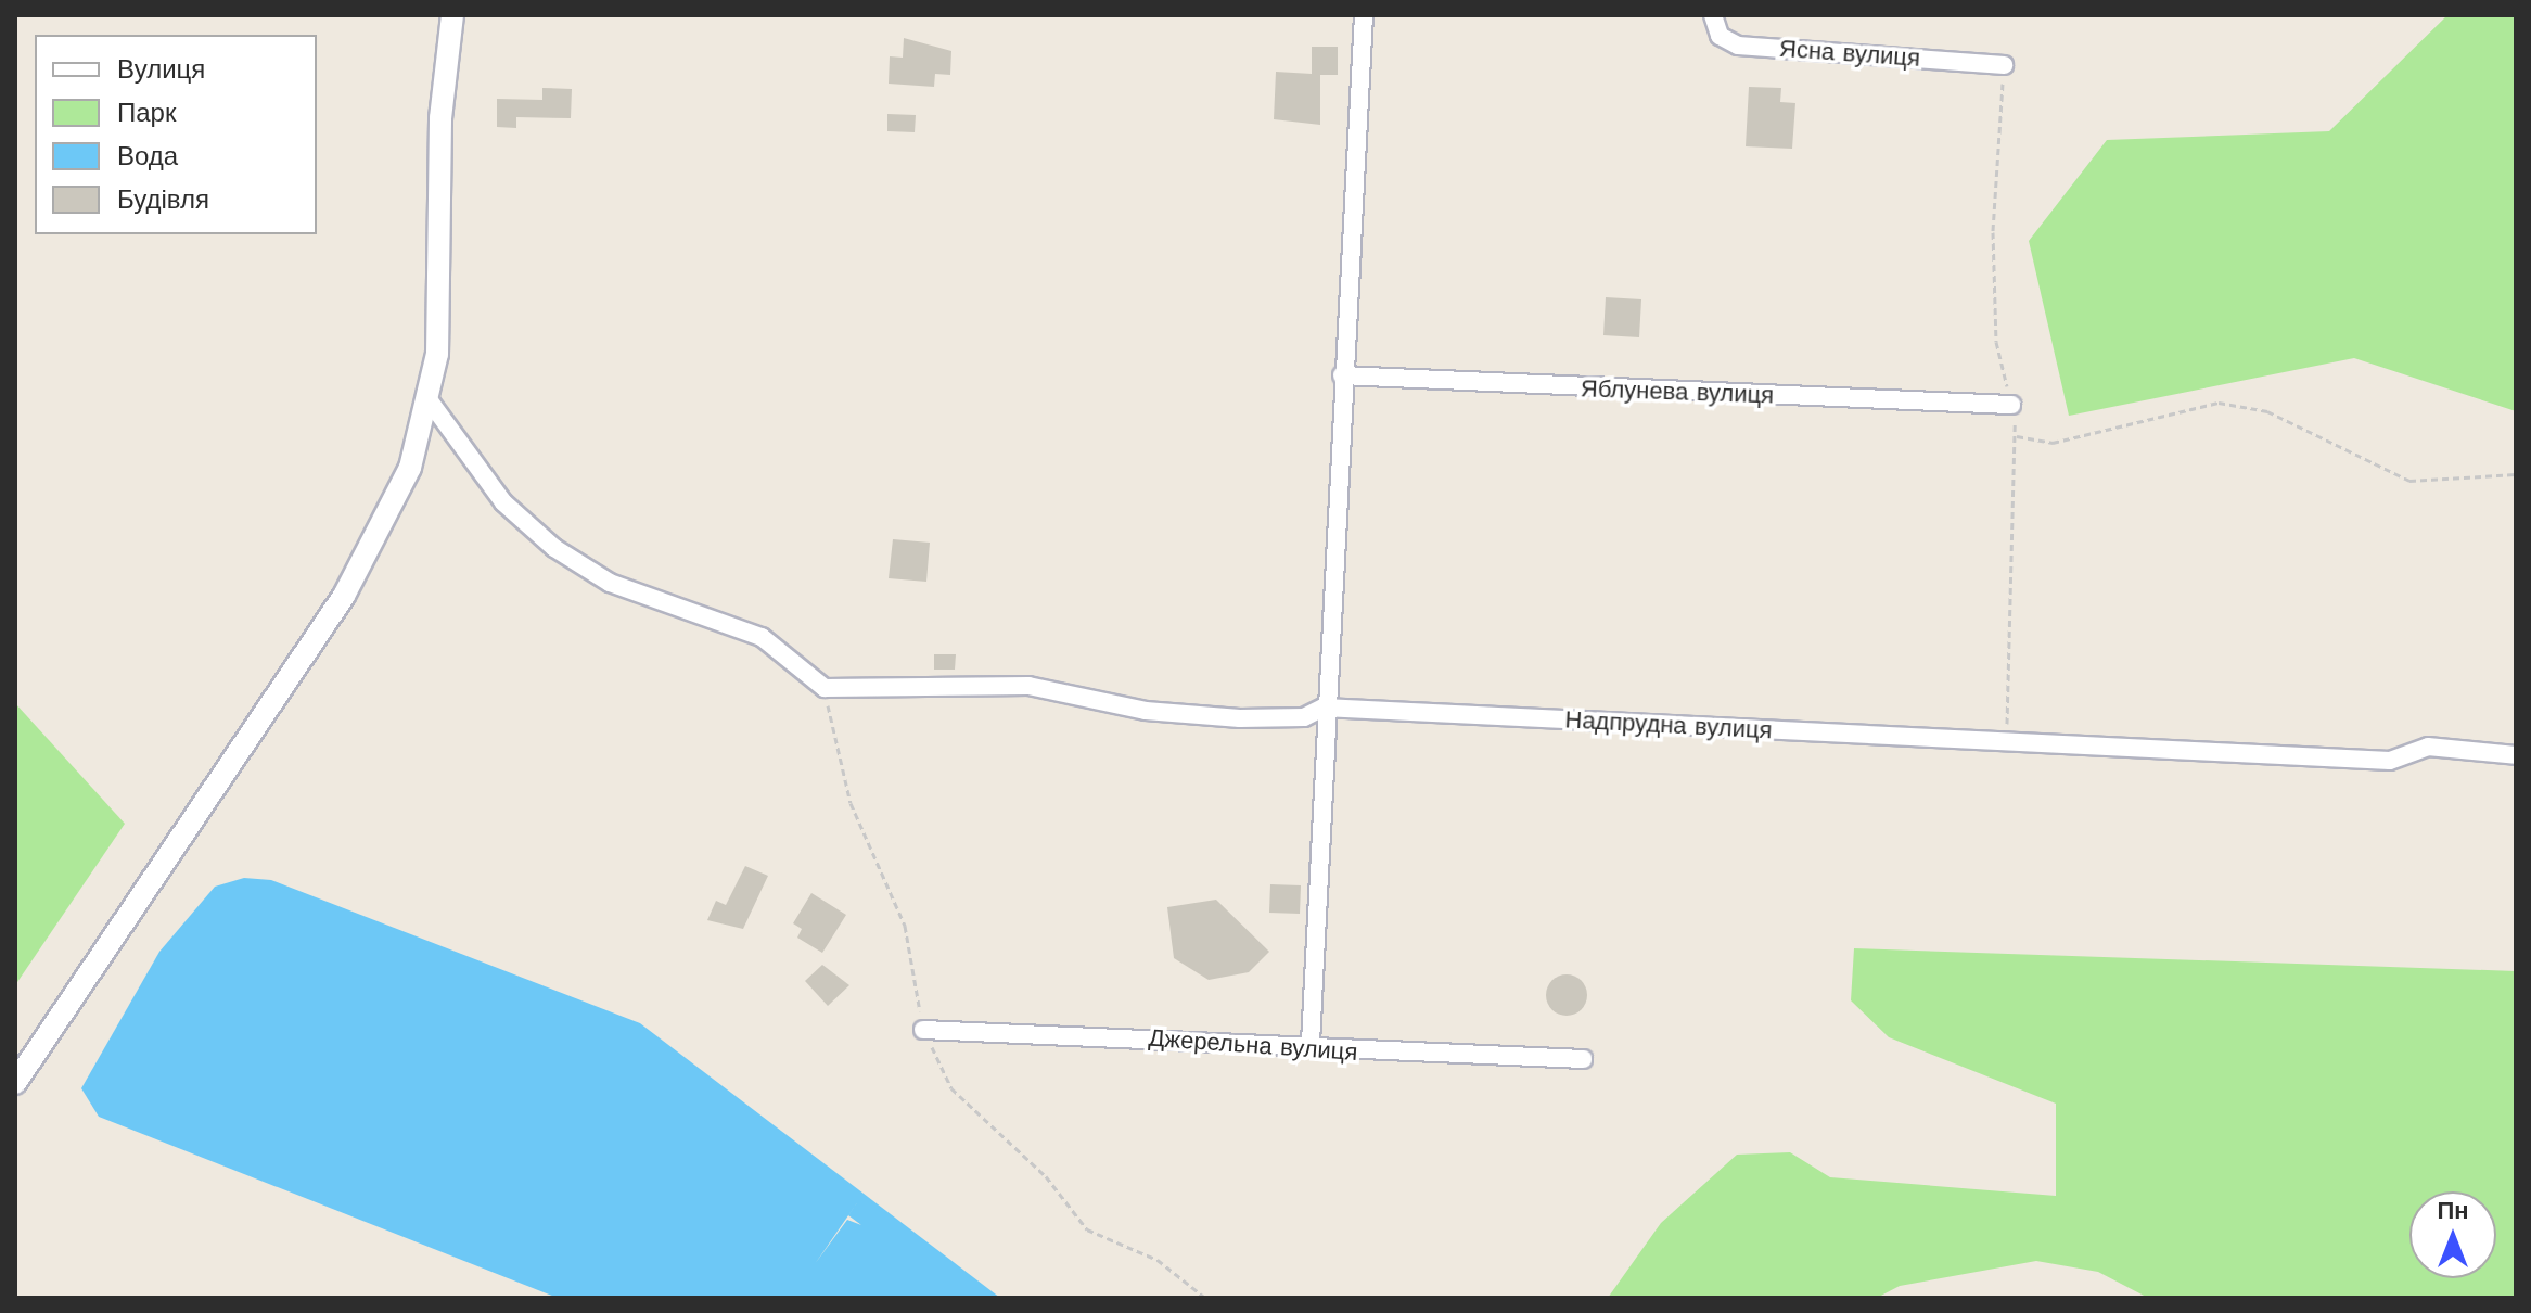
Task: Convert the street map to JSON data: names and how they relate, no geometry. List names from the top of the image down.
{
  "streets": {
    "street": [
      "Ясна вулиця",
      "Яблунева вулиця",
      "Надпрудна вулиця",
      "Джерельна вулиця"
    ]
  },
  "legend": [
    "Вулиця",
    "Парк",
    "Вода",
    "Будівля"
  ],
  "north": "top"
}
